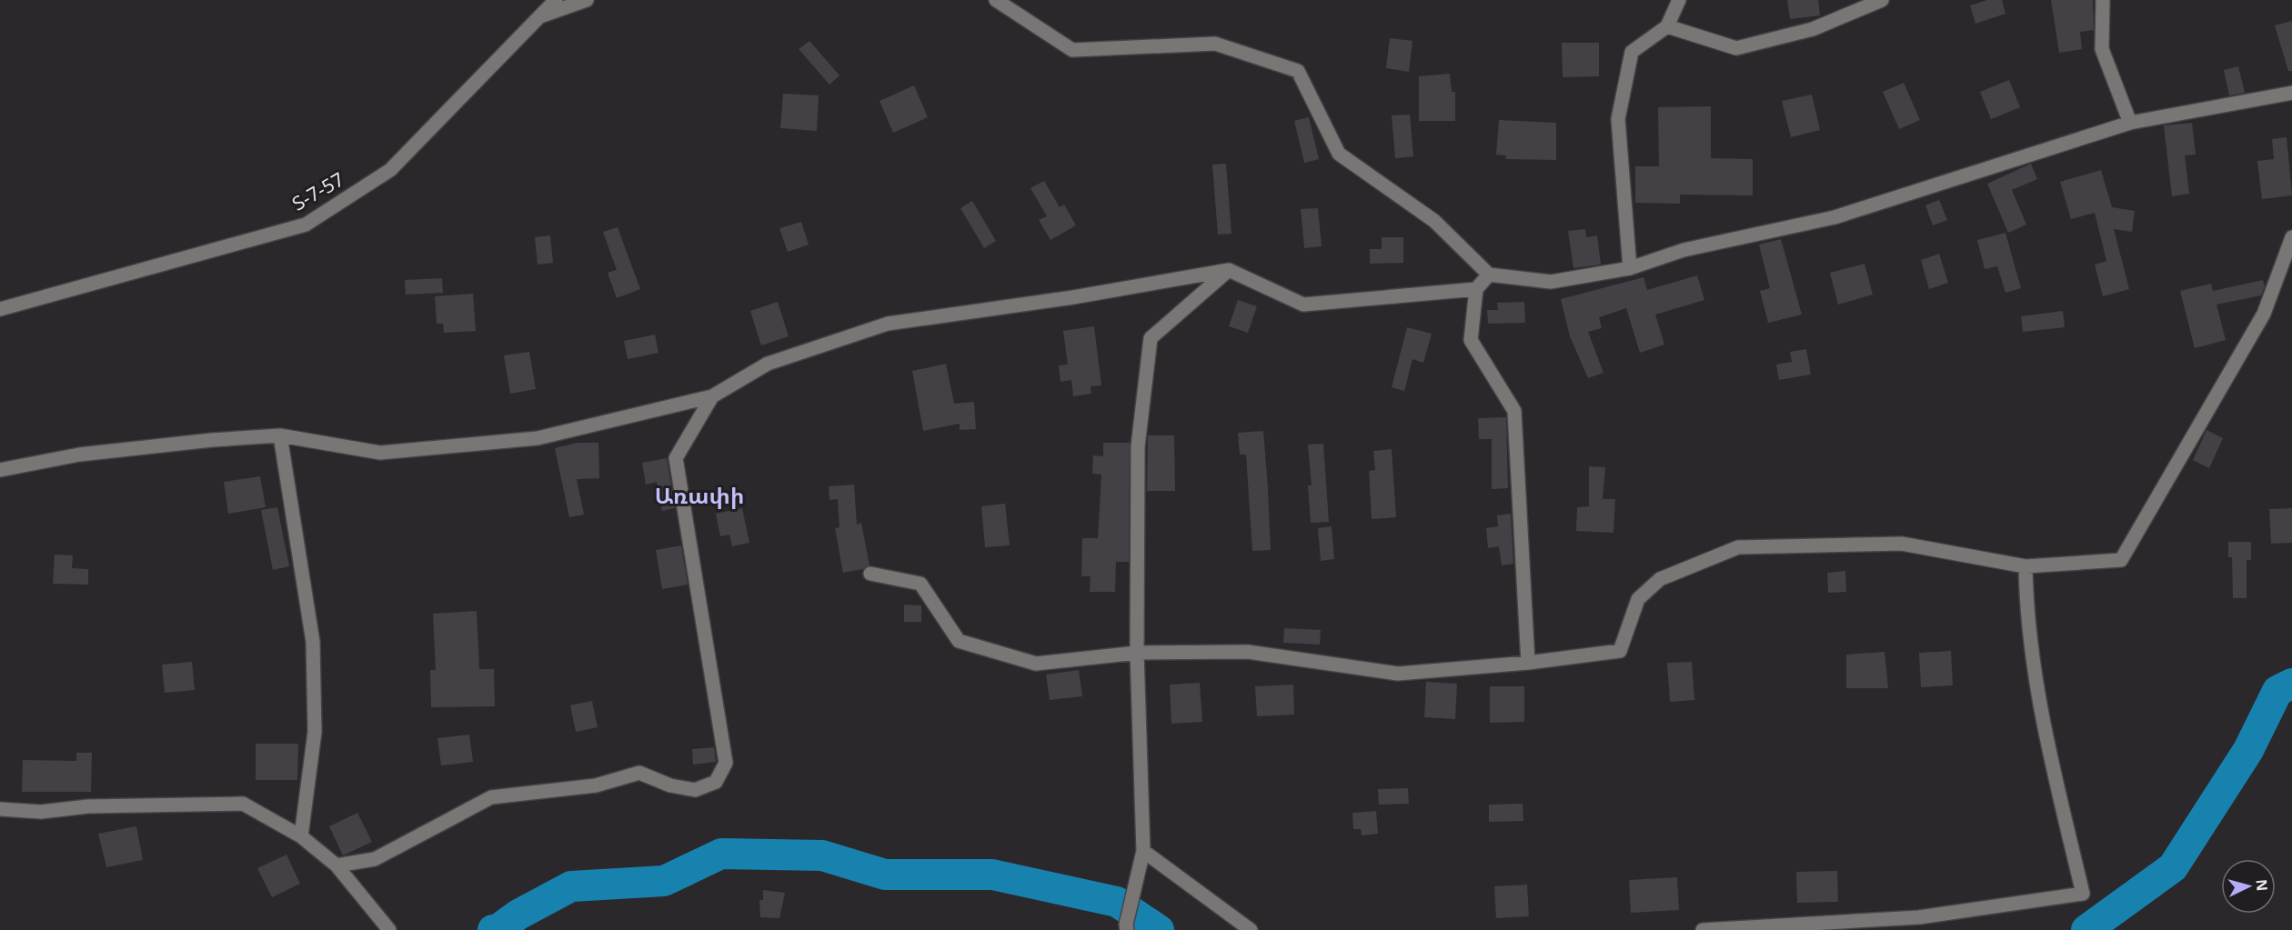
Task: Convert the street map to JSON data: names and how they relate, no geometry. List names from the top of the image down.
{
  "streets": {
    "street": ["Տ-7-57"]
  },
  "districts": ["Առափի"],
  "north": "right"
}
